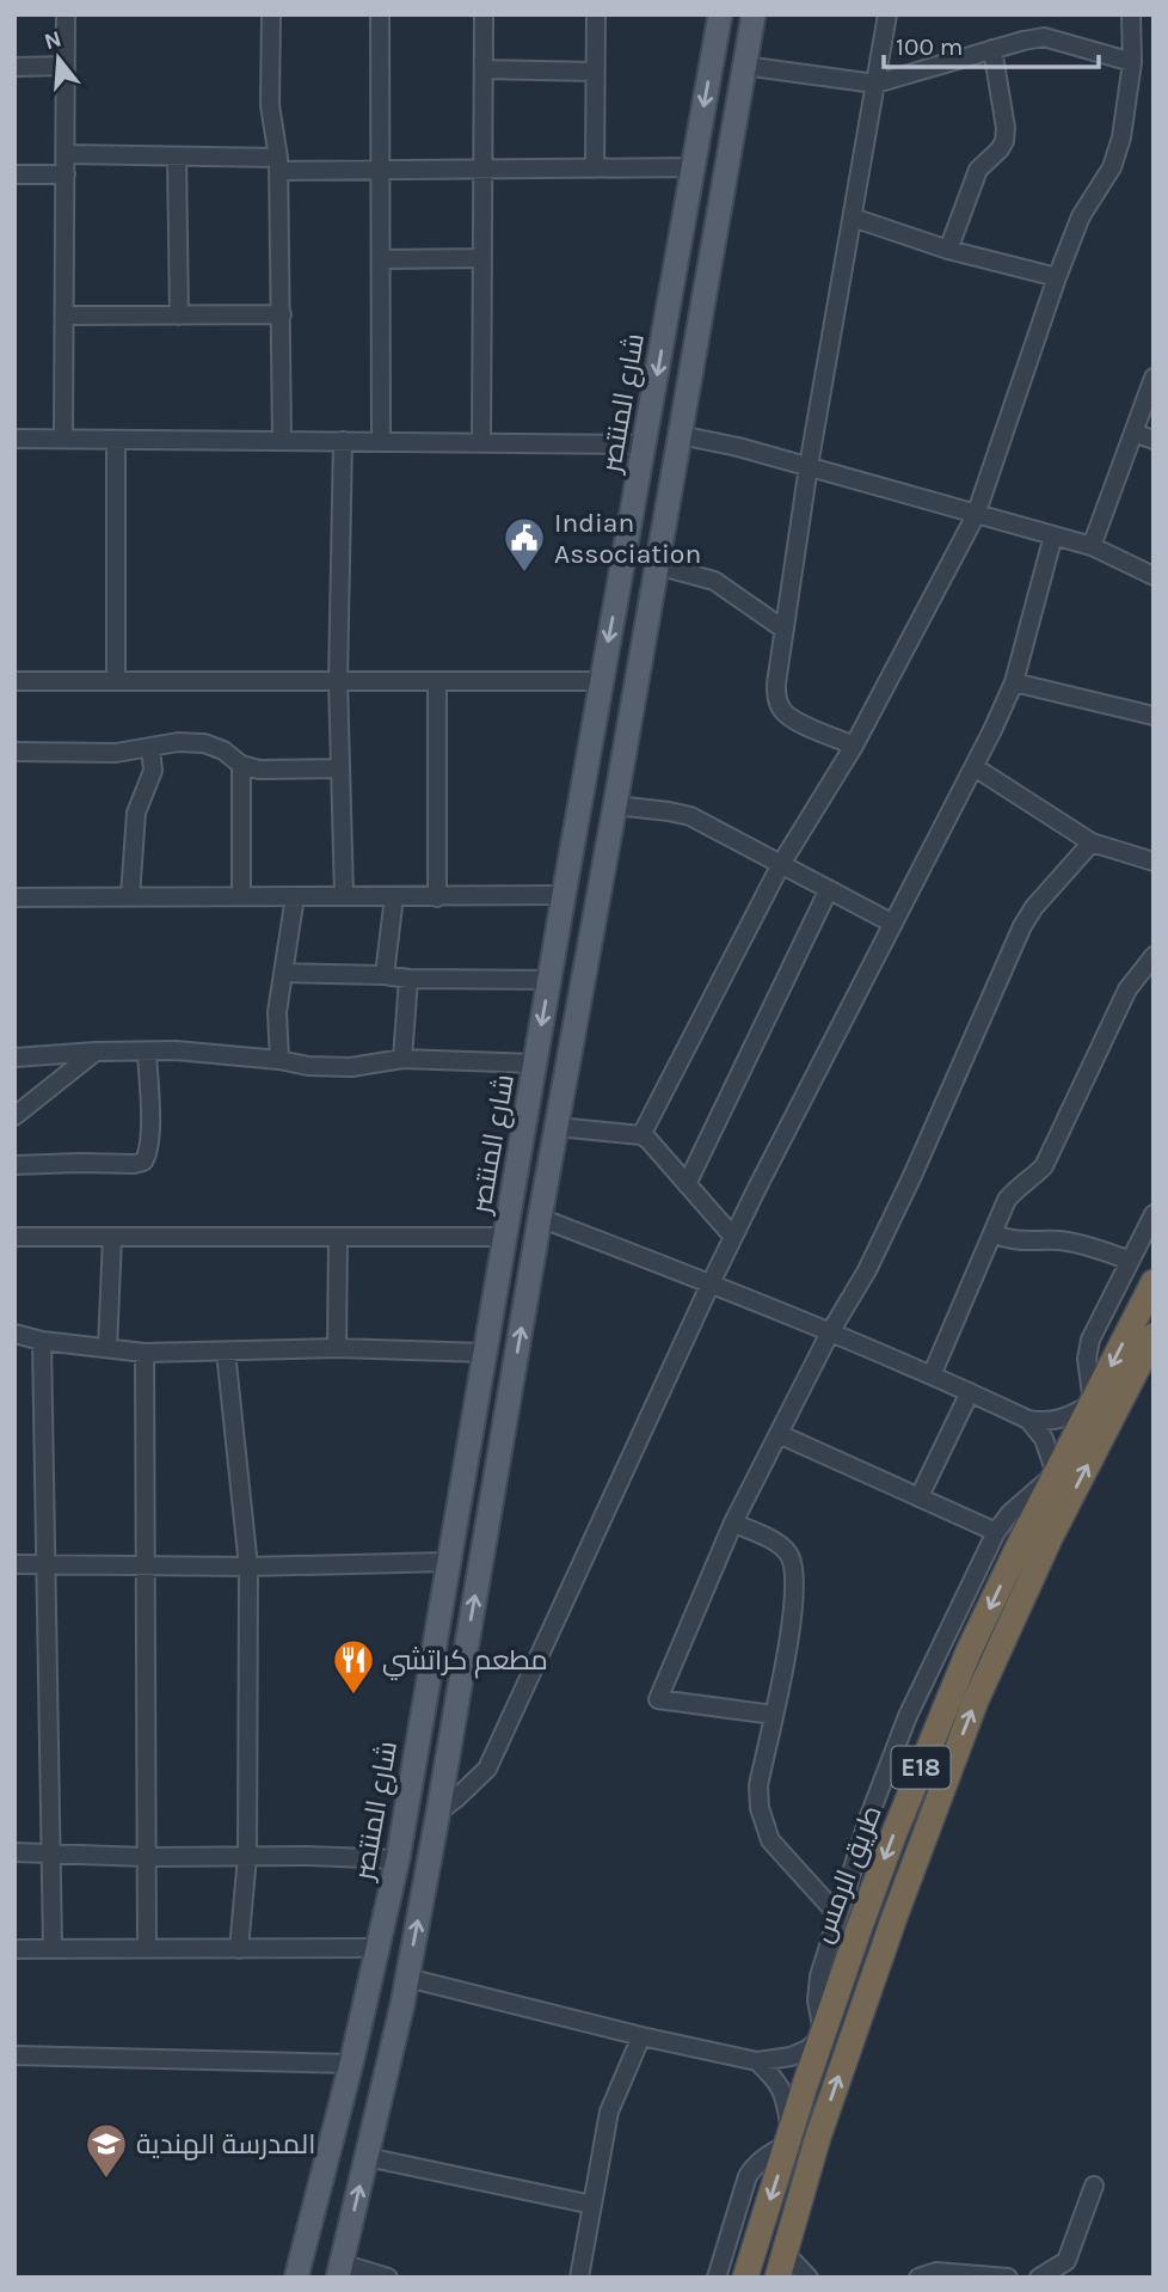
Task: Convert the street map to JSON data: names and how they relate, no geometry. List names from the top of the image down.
{
  "streets": {
    "highway": ["E18", "طريق الرمس"],
    "main road": ["شارع المنتصر"]
  },
  "places": {
    "public building": ["Indian Association"],
    "restaurant": ["مطعم كراتشي"],
    "school or university": ["المدرسة الهندية"]
  },
  "scale_bar": "100 m",
  "north": "top"
}
